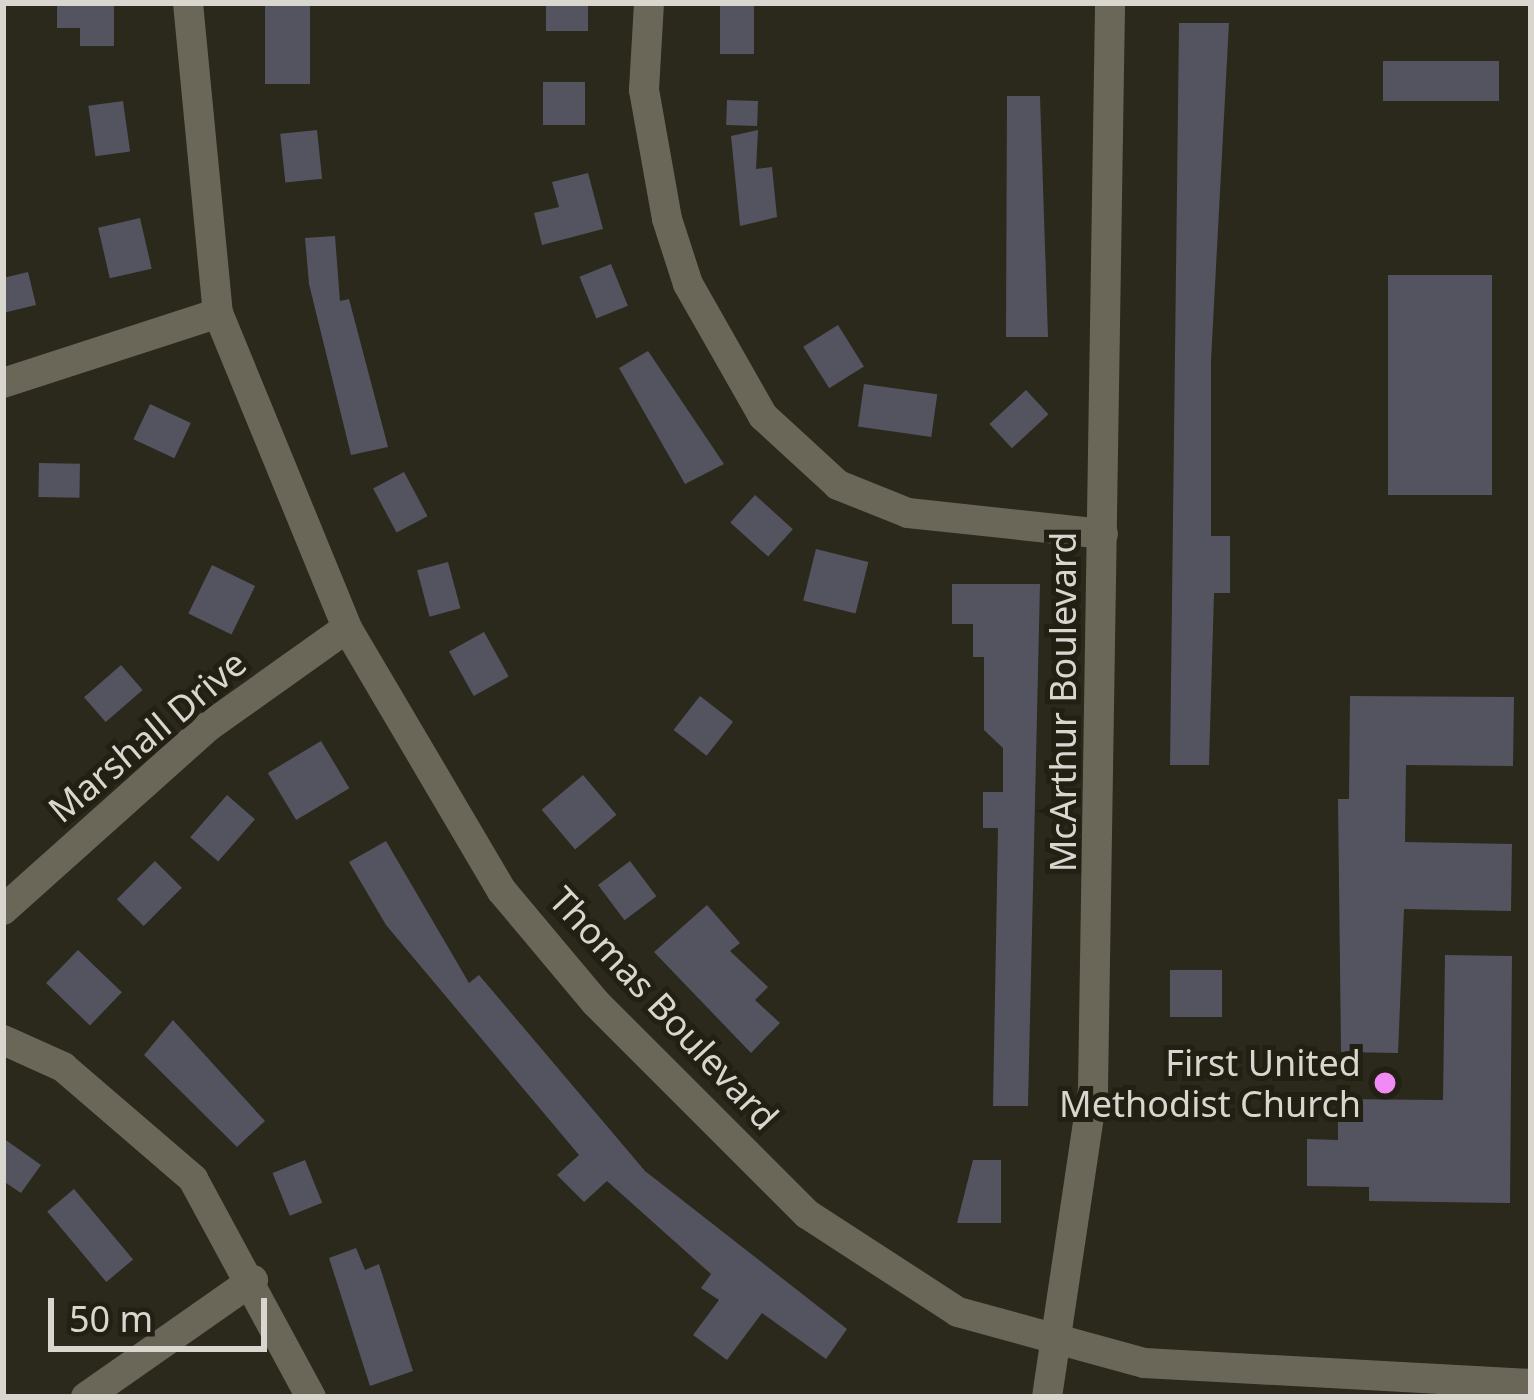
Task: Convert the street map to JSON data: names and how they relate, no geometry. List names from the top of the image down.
{
  "streets": {
    "street": ["McArthur Boulevard", "Marshall Drive", "Thomas Boulevard"]
  },
  "crossings": [
    ["McArthur Boulevard", "Thomas Boulevard"],
    ["Marshall Drive", "Thomas Boulevard"]
  ],
  "places": ["First United Methodist Church"],
  "scale_bar": "50 m"
}
